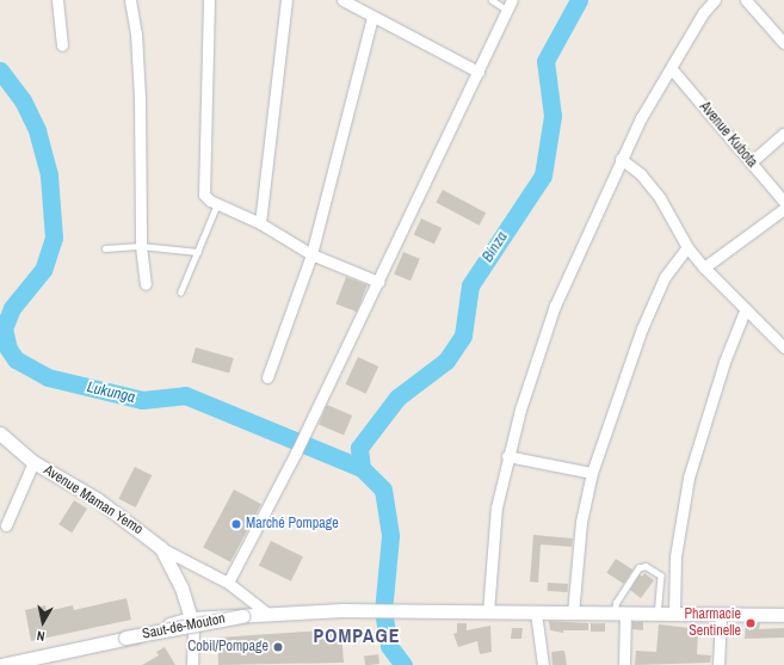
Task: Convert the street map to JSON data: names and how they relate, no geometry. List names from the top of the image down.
{
  "streets": {
    "street": ["Avenue Kubota", "Avenue Maman Yemo", "Saut-de-Mouton"]
  },
  "districts": ["POMPAGE"],
  "water": ["Binza", "Lukunga"],
  "places": ["Marché Pompage", "Pharmacie Sentinelle", "Cobil/Pompage"],
  "north": "bottom"
}
